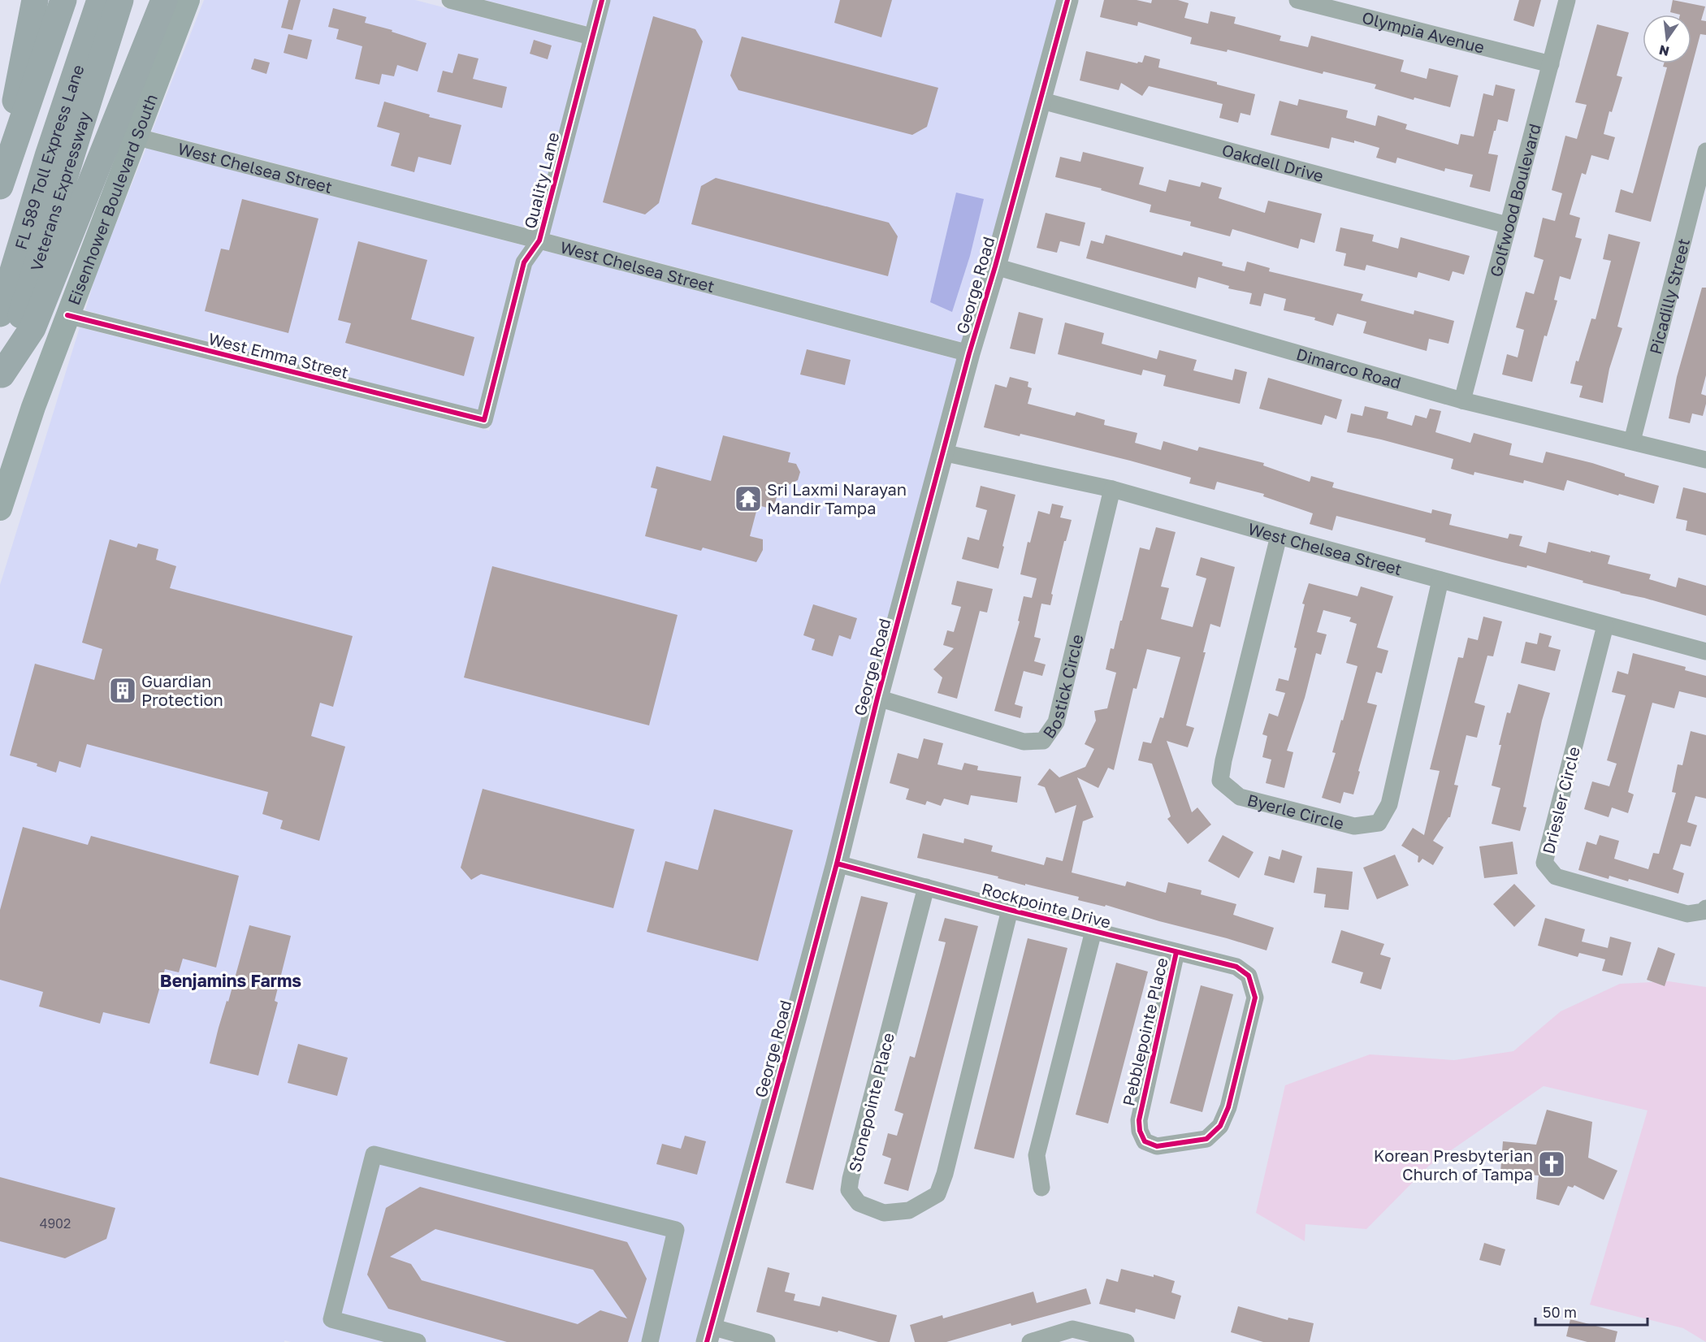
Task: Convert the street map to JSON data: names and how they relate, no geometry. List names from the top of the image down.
{
  "streets": {
    "highway": ["FL 589 Toll Express Lane", "Veterans Expressway"],
    "main road": ["Eisenhower Boulevard South"],
    "street": [
      "Olympia Avenue",
      "Oakdell Drive",
      "West Chelsea Street",
      "Quality Lane",
      "Golfwood Boulevard",
      "George Road",
      "Picadilly Street",
      "West Emma Street",
      "Dimarco Road",
      "Bostick Circle",
      "Driesler Circle",
      "Byerle Circle",
      "Rockpointe Drive",
      "Pebblepointe Place",
      "Stonepointe Place"
    ]
  },
  "crossings": [
    ["Olympia Avenue", "Golfwood Boulevard"],
    ["Oakdell Drive", "Golfwood Boulevard"],
    ["Oakdell Drive", "George Road"],
    ["West Chelsea Street", "Quality Lane"],
    ["West Chelsea Street", "Eisenhower Boulevard South"],
    ["West Chelsea Street", "George Road"],
    ["West Chelsea Street", "Bostick Circle"],
    ["West Chelsea Street", "Driesler Circle"],
    ["West Chelsea Street", "Byerle Circle"],
    ["Quality Lane", "West Emma Street"],
    ["Eisenhower Boulevard South", "West Emma Street"],
    ["Golfwood Boulevard", "Dimarco Road"],
    ["George Road", "Dimarco Road"],
    ["George Road", "Bostick Circle"],
    ["George Road", "Rockpointe Drive"],
    ["Picadilly Street", "Dimarco Road"],
    ["Rockpointe Drive", "Pebblepointe Place"],
    ["Rockpointe Drive", "Stonepointe Place"]
  ],
  "districts": ["Benjamins Farms"],
  "places": {
    "temple": ["Sri Laxmi Narayan Mandir Tampa"],
    "building": ["Guardian Protection"],
    "church": ["Korean Presbyterian Church of Tampa"]
  },
  "house_numbers": ["4902"],
  "scale_bar": "50 m",
  "north": "bottom"
}
